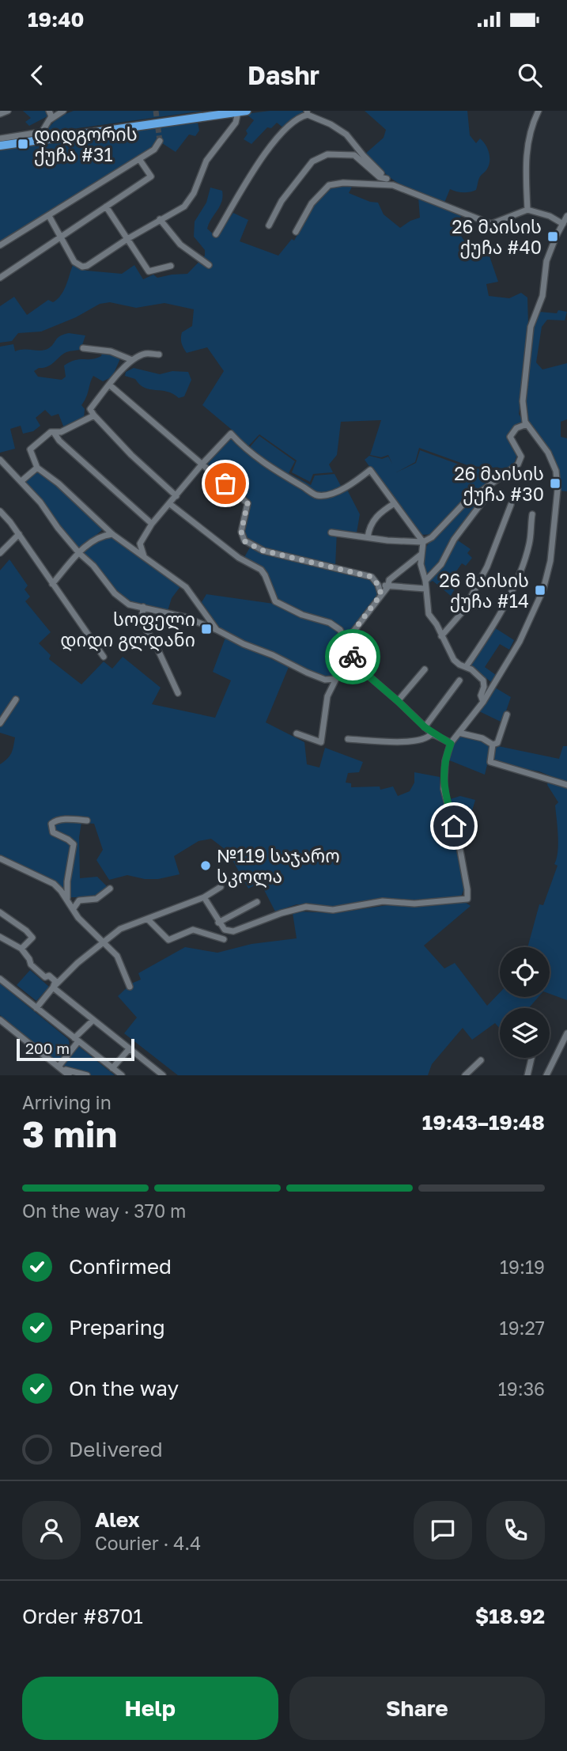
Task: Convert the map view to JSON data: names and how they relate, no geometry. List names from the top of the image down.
{
  "places": {
    "transit": [
      "დიდგორის ქუჩა #31",
      "26 მაისის ქუჩა #40",
      "26 მაისის ქუჩა #30",
      "26 მაისის ქუჩა #14",
      "სოფელი დიდი გლდანი"
    ],
    "other": ["№119 საჯარო სკოლა"]
  },
  "scale_bar": "200 m",
  "page": {
    "status": "19:40",
    "header": "Dashr",
    "scale": "200 m",
    "heading": ["3 min", "Arriving in", "19:43–19:48"],
    "panel": [
      "Alex",
      "Courier · 4.4",
      "Order #8701",
      "$18.92"
    ],
    "bar": "On the way · 370 m",
    "list": [
      ["Confirmed", "19:19"],
      ["Preparing", "19:27"],
      ["On the way", "19:36"],
      "Delivered"
    ],
    "buttons": ["Help", "Share"]
  }
}
